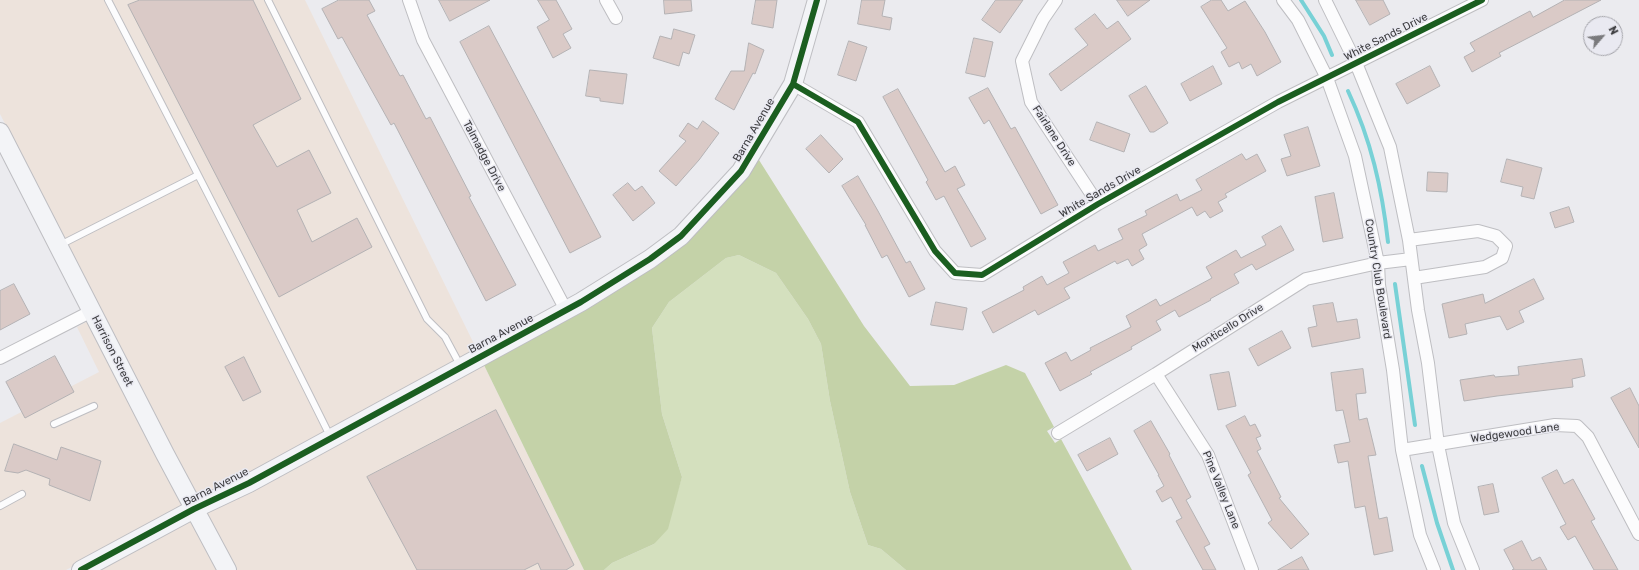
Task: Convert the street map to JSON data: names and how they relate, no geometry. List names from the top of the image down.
{
  "streets": {
    "street": [
      "White Sands Drive",
      "Barna Avenue",
      "Fairlane Drive",
      "Talmadge Drive",
      "Country Club Boulevard",
      "Monticello Drive",
      "Harrison Street",
      "Wedgewood Lane",
      "Pine Valley Lane"
    ]
  },
  "crossings": [
    ["White Sands Drive", "Barna Avenue"],
    ["White Sands Drive", "Fairlane Drive"],
    ["White Sands Drive", "Country Club Boulevard"],
    ["Barna Avenue", "Talmadge Drive"],
    ["Barna Avenue", "Harrison Street"],
    ["Country Club Boulevard", "Monticello Drive"],
    ["Country Club Boulevard", "Wedgewood Lane"],
    ["Monticello Drive", "Pine Valley Lane"]
  ],
  "north": "top right"
}
